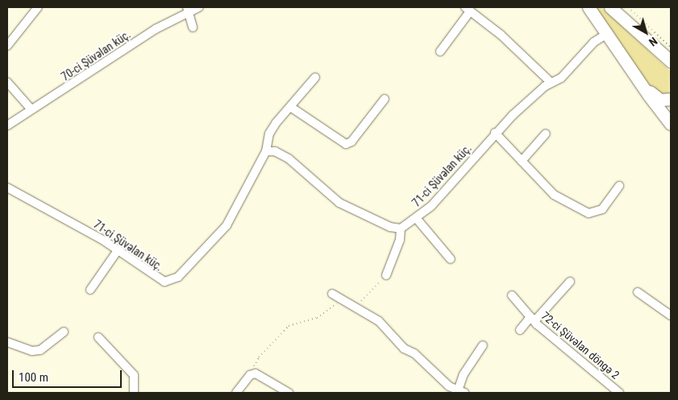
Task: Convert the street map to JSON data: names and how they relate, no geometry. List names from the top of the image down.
{
  "streets": {
    "street": ["70-ci Şüvəlan küç.", "71-ci Şüvəlan küç.", "72-ci Şüvəlan döngə 2"]
  },
  "scale_bar": "100 m",
  "north": "bottom right"
}
